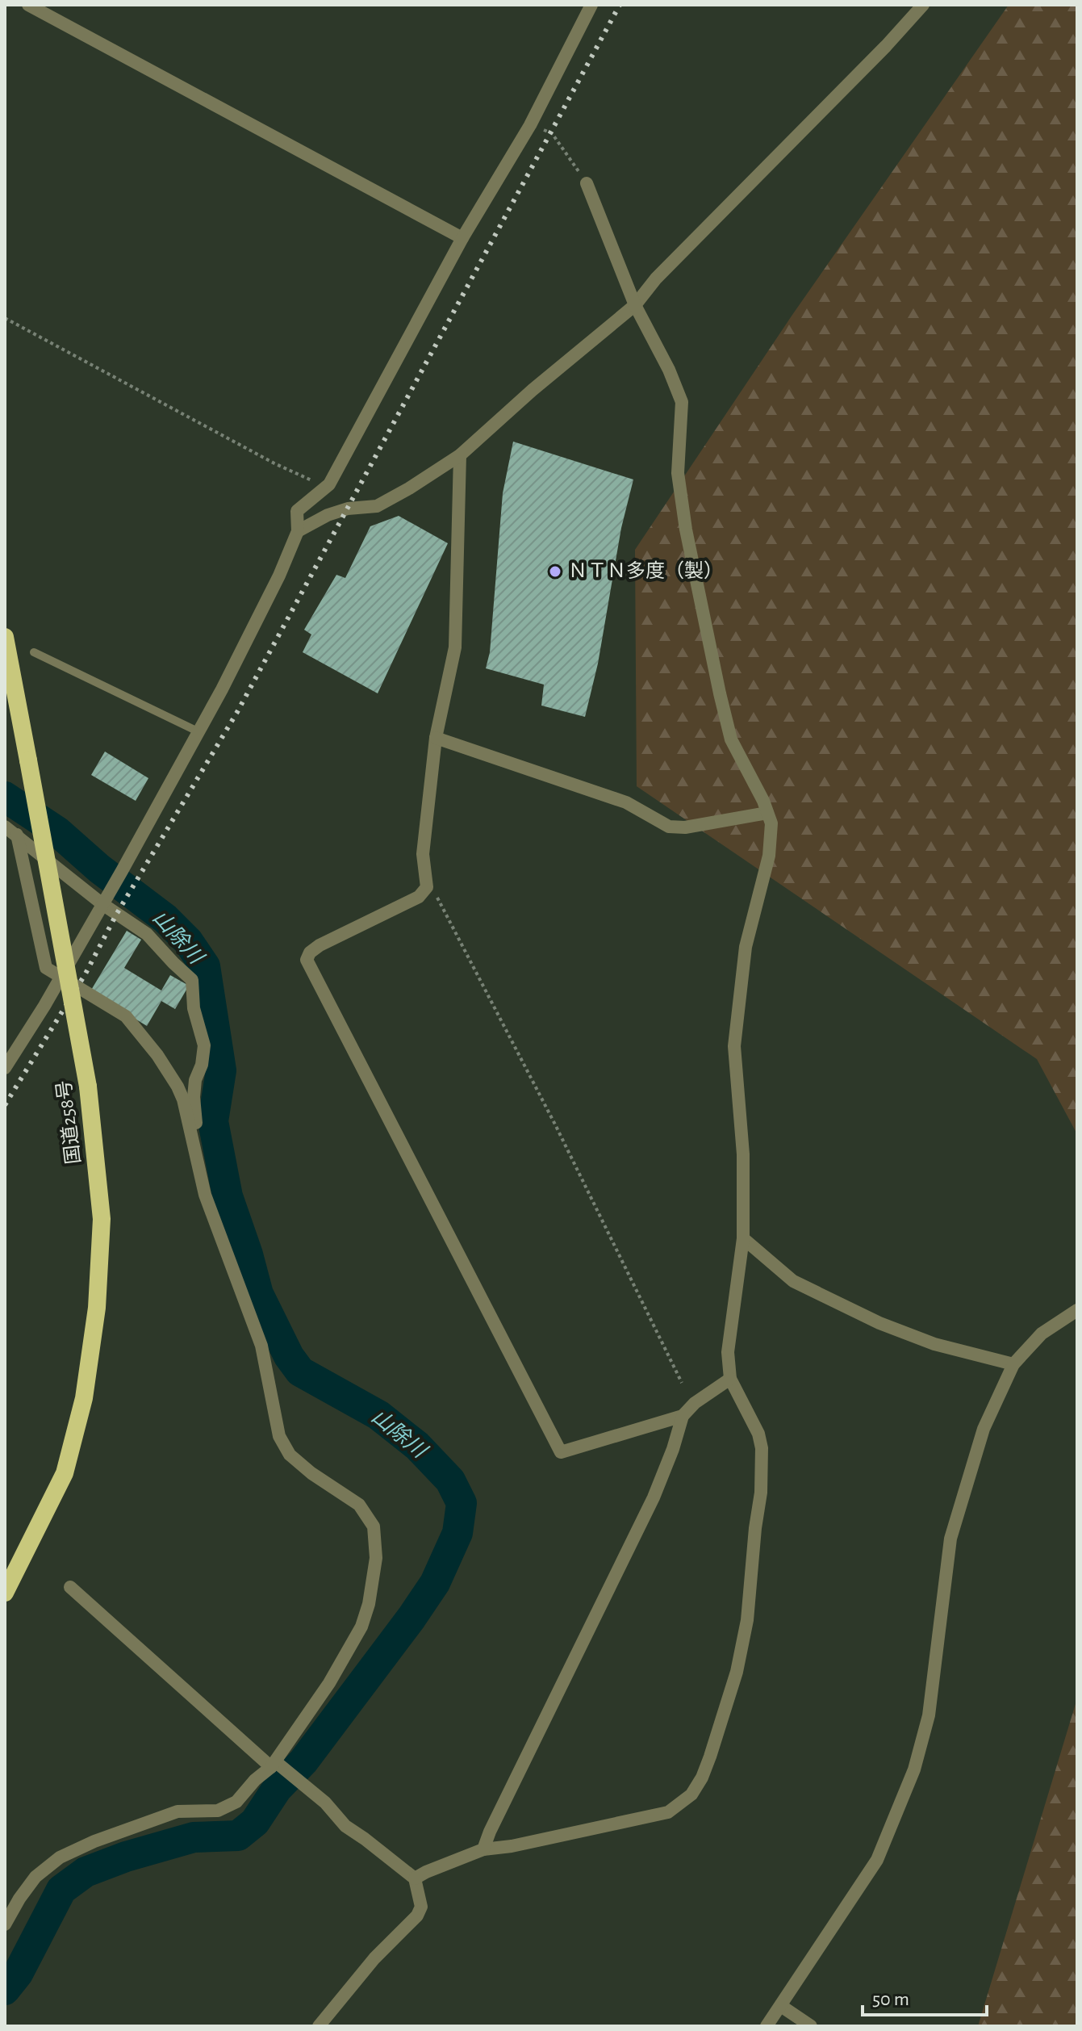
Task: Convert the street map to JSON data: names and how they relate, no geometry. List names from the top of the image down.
{
  "streets": {
    "highway": ["国道258号"]
  },
  "water": ["山除川"],
  "places": ["ＮＴＮ多度（製）"],
  "scale_bar": "50 m"
}
